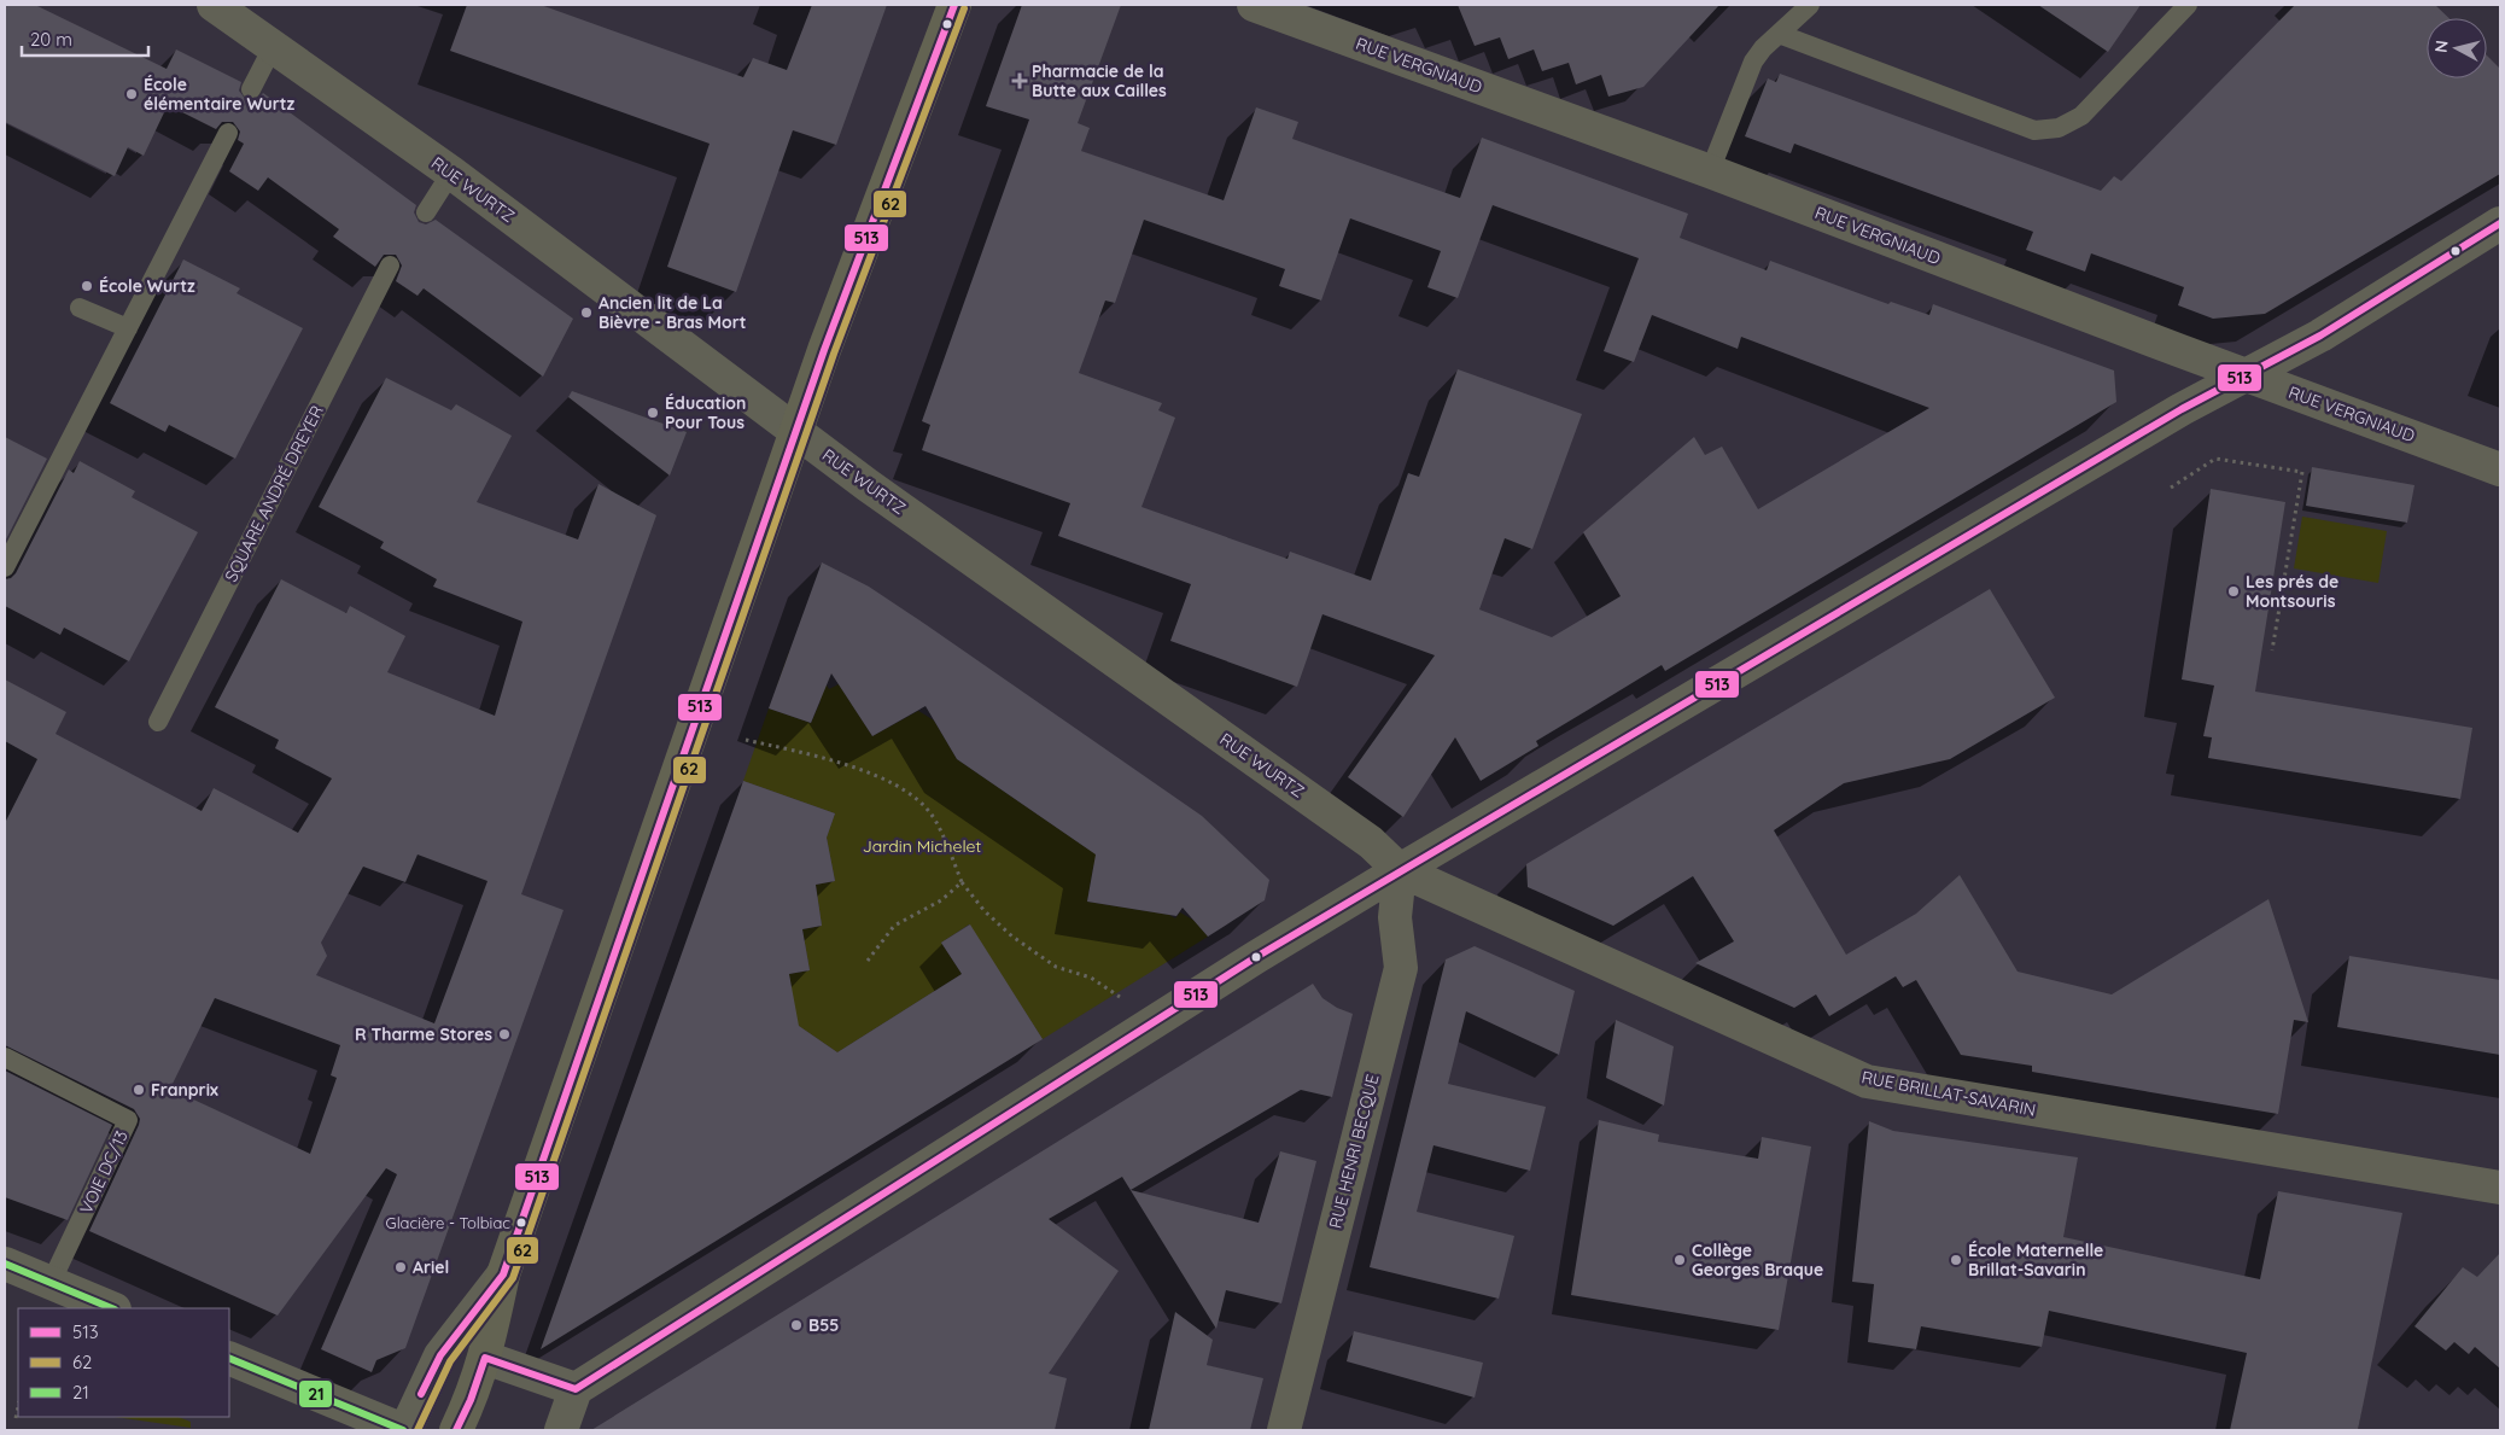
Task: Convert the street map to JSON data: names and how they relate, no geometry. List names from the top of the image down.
{
  "streets": {
    "street": [
      "RUE VERGNIAUD",
      "RUE WURTZ",
      "RUE BRILLAT-SAVARIN",
      "RUE HENRI BECQUE"
    ],
    "lane": ["SQUARE ANDRÉ DREYER", "VOIE DC/13"]
  },
  "crossings": [
    ["RUE WURTZ", "RUE BRILLAT-SAVARIN"],
    ["RUE WURTZ", "RUE HENRI BECQUE"],
    ["RUE BRILLAT-SAVARIN", "RUE HENRI BECQUE"]
  ],
  "parks": ["Jardin Michelet"],
  "places": {
    "health": ["Pharmacie de la Butte aux Cailles"],
    "other": [
      "École élémentaire Wurtz",
      "École Wurtz",
      "Ancien lit de La Bièvre - Bras Mort",
      "Éducation Pour Tous",
      "Les prés de Montsouris",
      "R Tharme Stores",
      "Franprix",
      "Glacière - Tolbiac",
      "Collège Georges Braque",
      "École Maternelle Brillat-Savarin",
      "Ariel",
      "B55"
    ]
  },
  "lines": ["transit line 513", "transit line 62", "transit line 21"],
  "legend": ["513", "62", "21"],
  "scale_bar": "20 m",
  "north": "left"
}
